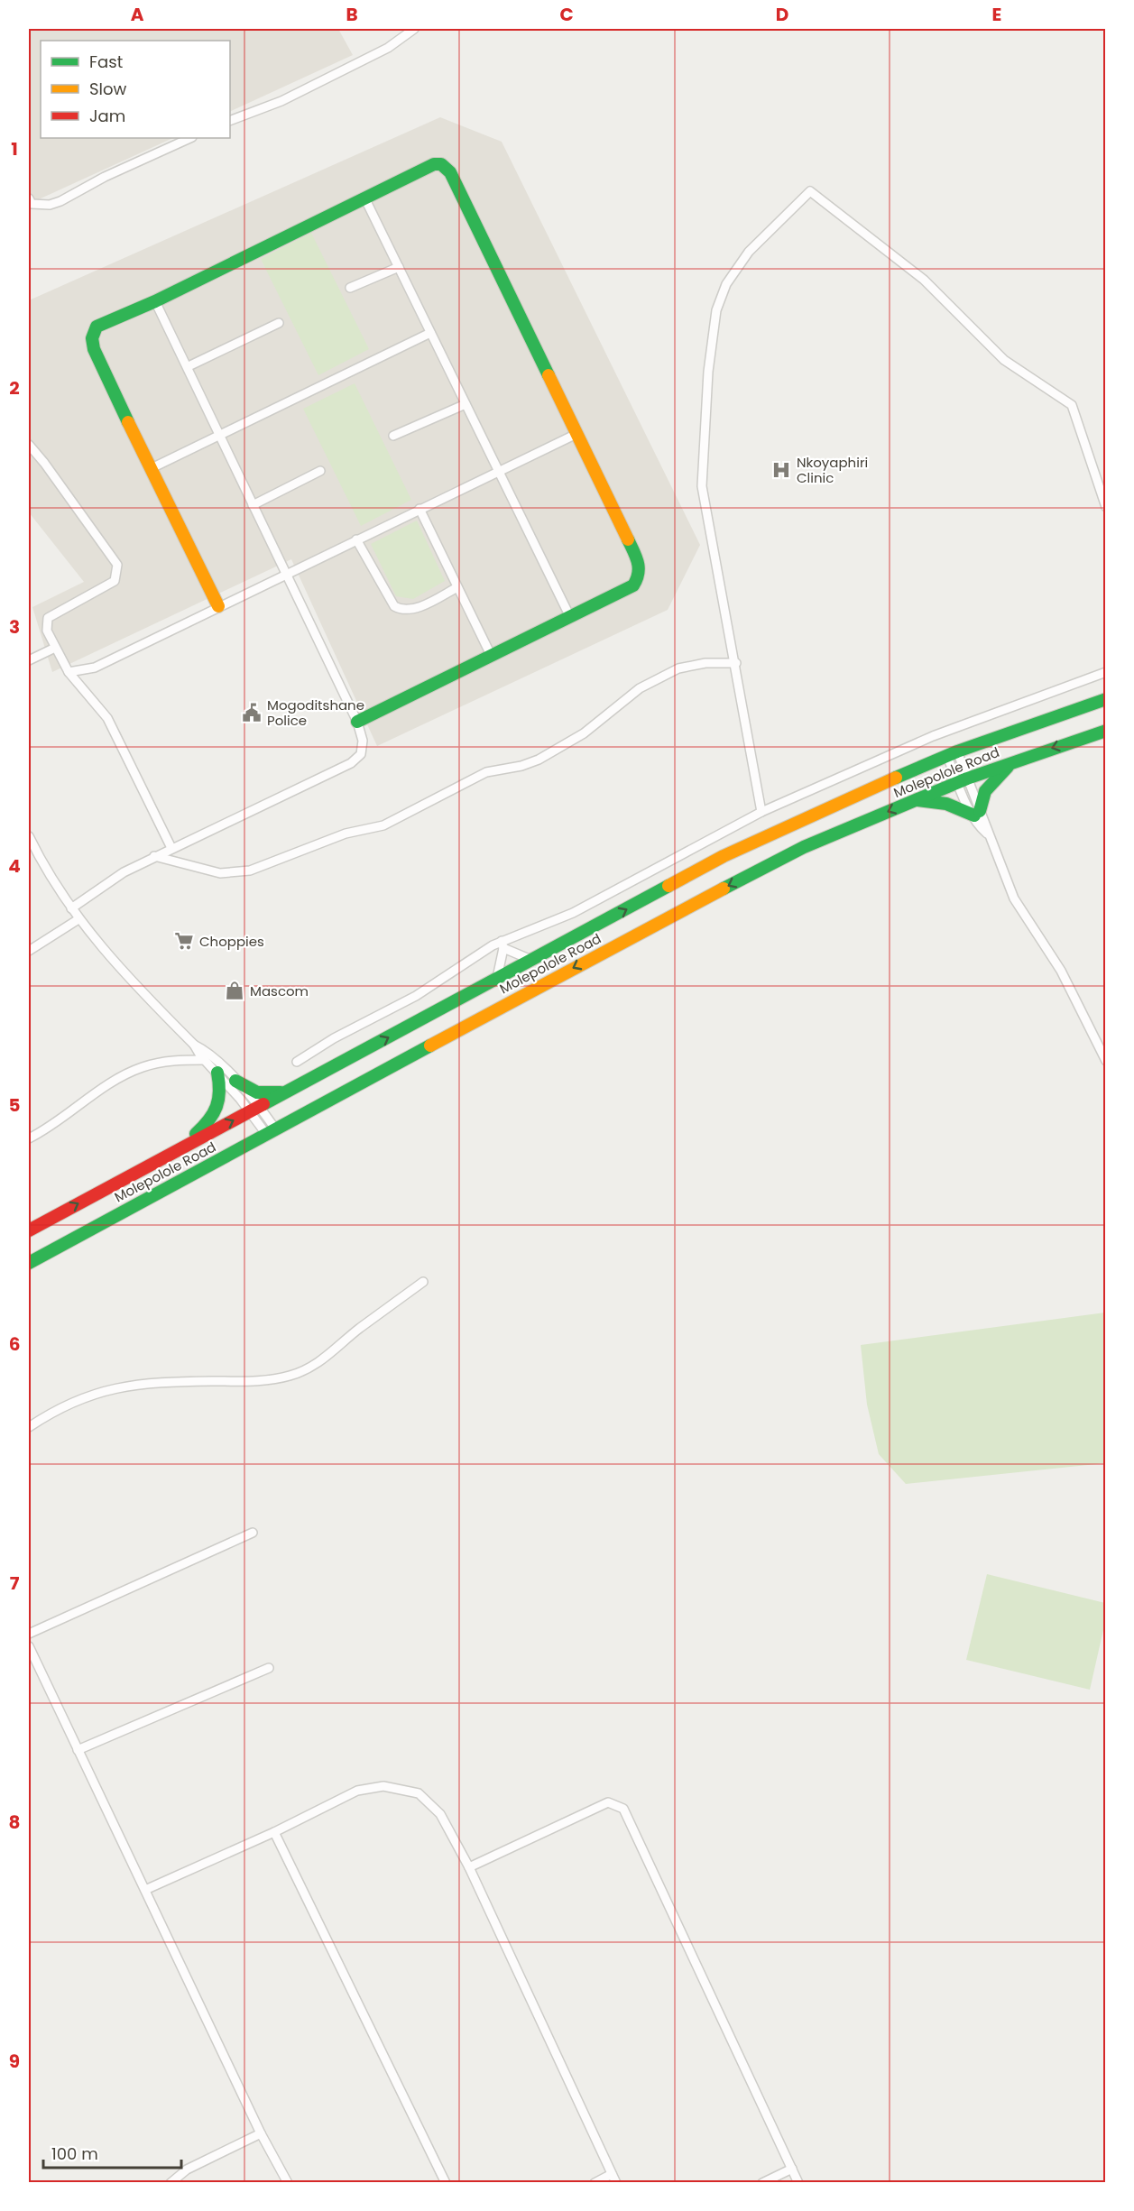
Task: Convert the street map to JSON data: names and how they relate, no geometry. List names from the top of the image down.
{
  "streets": {
    "main road": ["Molepolole Road"]
  },
  "places": {
    "hospital": ["Nkoyaphiri Clinic"],
    "public building": ["Mogoditshane Police"],
    "supermarket": ["Choppies"],
    "shop": ["Mascom"]
  },
  "legend": ["Fast", "Slow", "Jam"],
  "scale_bar": "100 m",
  "grid": {
    "columns": [
      "A",
      "B",
      "C",
      "D",
      "E"
    ],
    "rows": [
      "1",
      "2",
      "3",
      "4",
      "5",
      "6",
      "7",
      "8",
      "9"
    ]
  }
}
